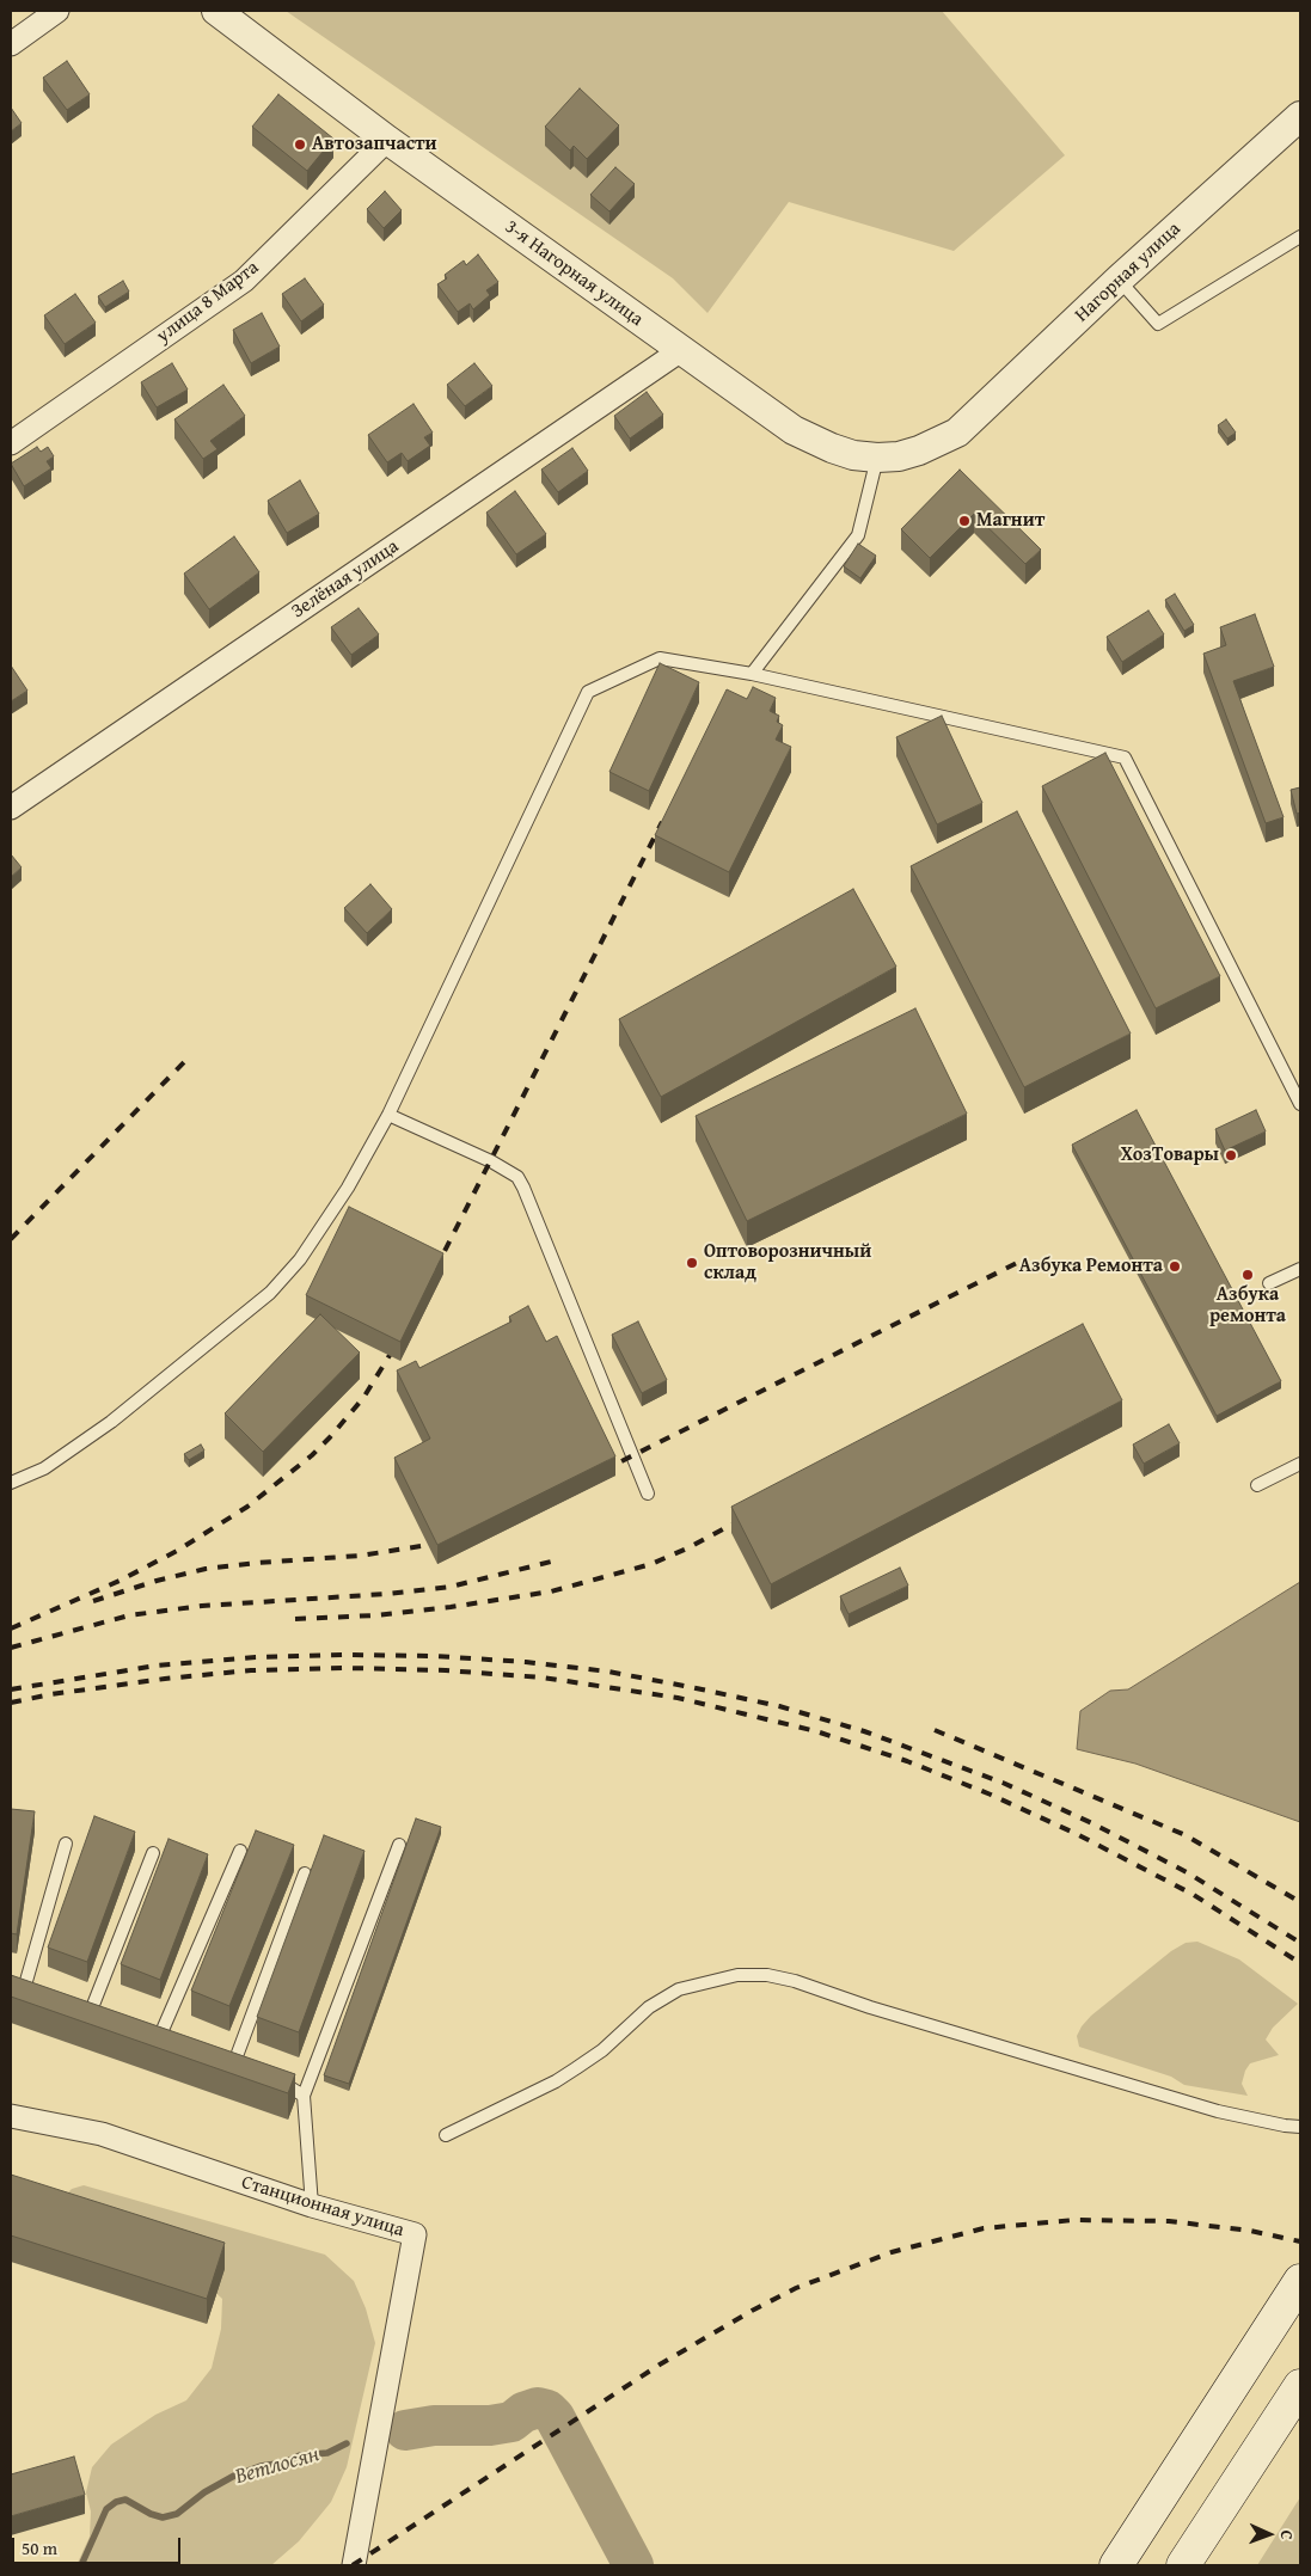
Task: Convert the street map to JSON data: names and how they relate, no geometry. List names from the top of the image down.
{
  "streets": {
    "street": [
      "Нагорная улица",
      "3-я Нагорная улица",
      "улица 8 Марта",
      "Зелёная улица",
      "Станционная улица"
    ]
  },
  "crossings": [
    ["Нагорная улица", "3-я Нагорная улица"],
    ["3-я Нагорная улица", "улица 8 Марта"],
    ["3-я Нагорная улица", "Зелёная улица"]
  ],
  "water": ["Ветлосян"],
  "places": [
    "Автозапчасти",
    "Магнит",
    "ХозТовары",
    "Оптоворозничный склад",
    "Азбука Ремонта",
    "Азбука ремонта"
  ],
  "scale_bar": "50 m",
  "north": "right"
}
